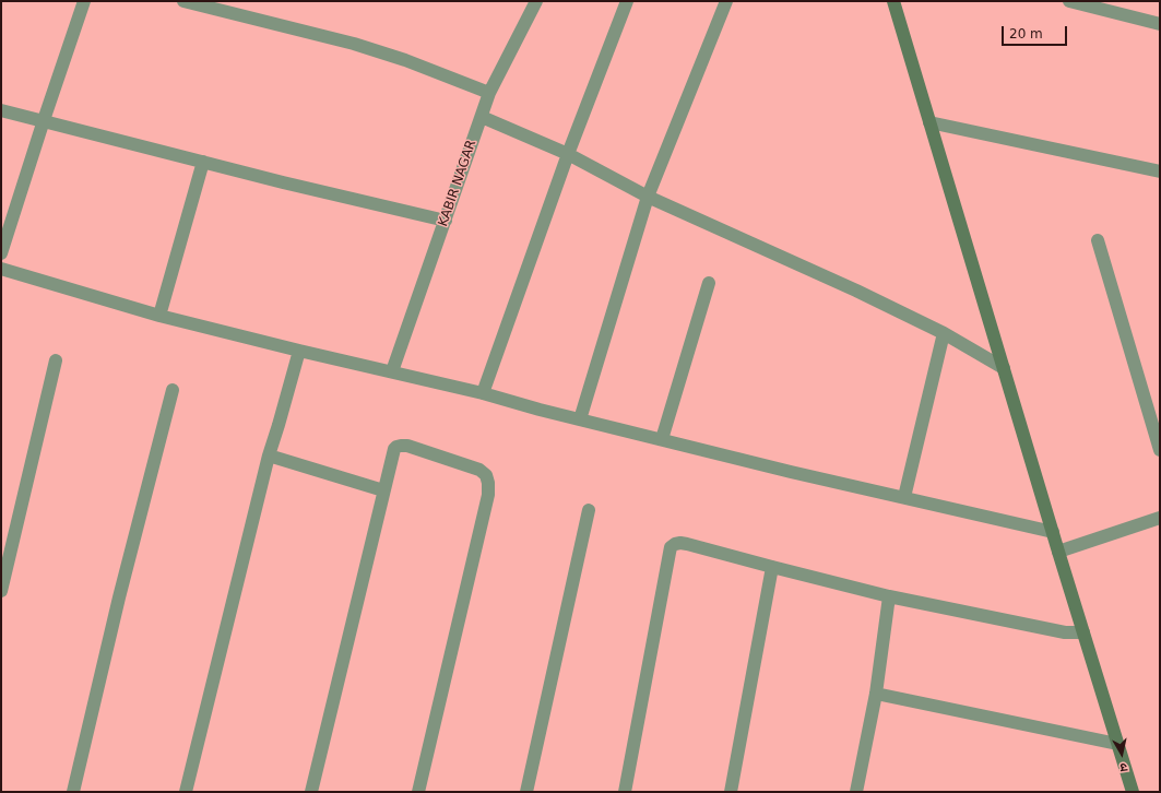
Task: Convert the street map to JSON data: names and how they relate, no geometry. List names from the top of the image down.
{
  "streets": {
    "street": ["KABIR NAGAR"]
  },
  "scale_bar": "20 m",
  "north": "bottom"
}
